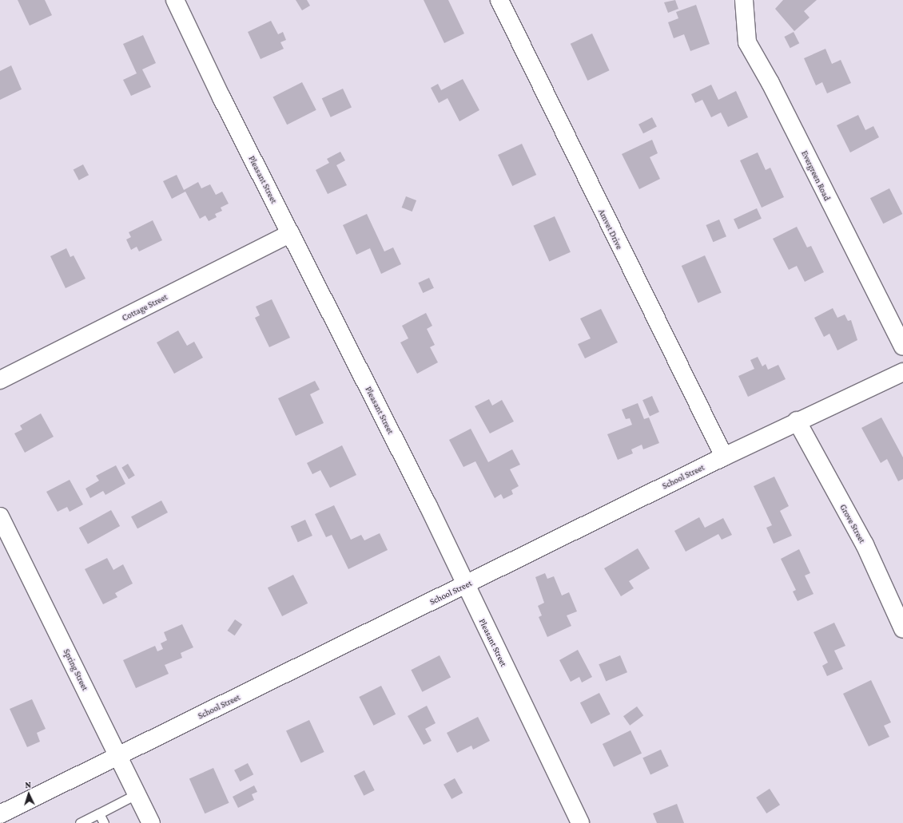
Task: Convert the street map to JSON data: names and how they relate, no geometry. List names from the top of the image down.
{
  "streets": {
    "street": [
      "Evergreen Road",
      "Pleasant Street",
      "Amvet Drive",
      "Cottage Street",
      "School Street",
      "Grove Street",
      "Spring Street"
    ]
  },
  "crossings": [
    ["Pleasant Street", "Cottage Street"],
    ["Pleasant Street", "School Street"],
    ["Amvet Drive", "School Street"],
    ["School Street", "Grove Street"],
    ["School Street", "Spring Street"]
  ],
  "north": "top"
}
